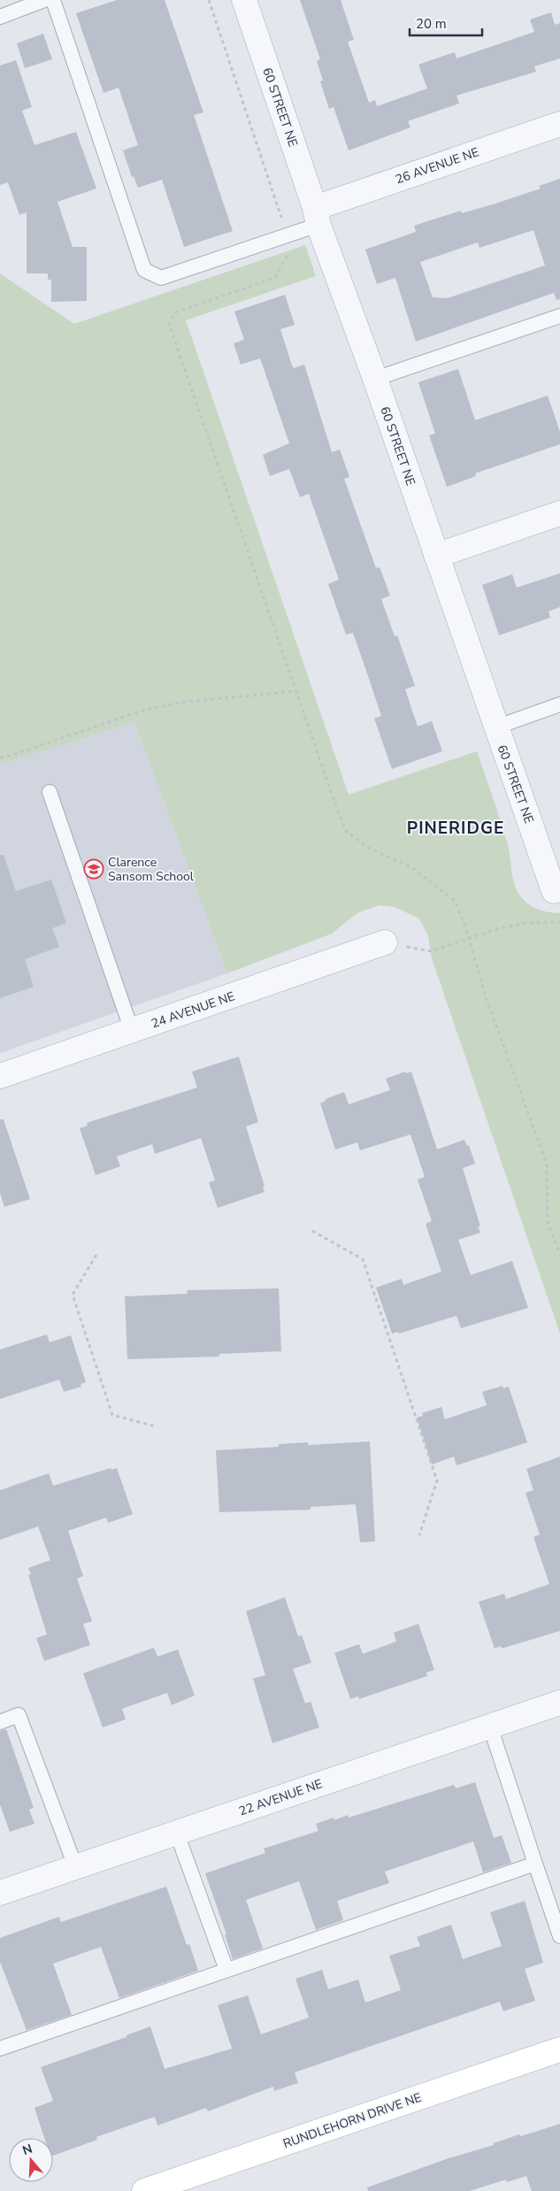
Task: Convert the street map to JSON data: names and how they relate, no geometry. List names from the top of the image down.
{
  "streets": {
    "street": [
      "60 STREET NE",
      "26 AVENUE NE",
      "24 AVENUE NE",
      "22 AVENUE NE",
      "RUNDLEHORN DRIVE NE"
    ]
  },
  "crossings": [
    ["60 STREET NE", "26 AVENUE NE"]
  ],
  "districts": ["PINERIDGE"],
  "places": {
    "school or university": ["Clarence Sansom School"]
  },
  "scale_bar": "20 m",
  "north": "top"
}
